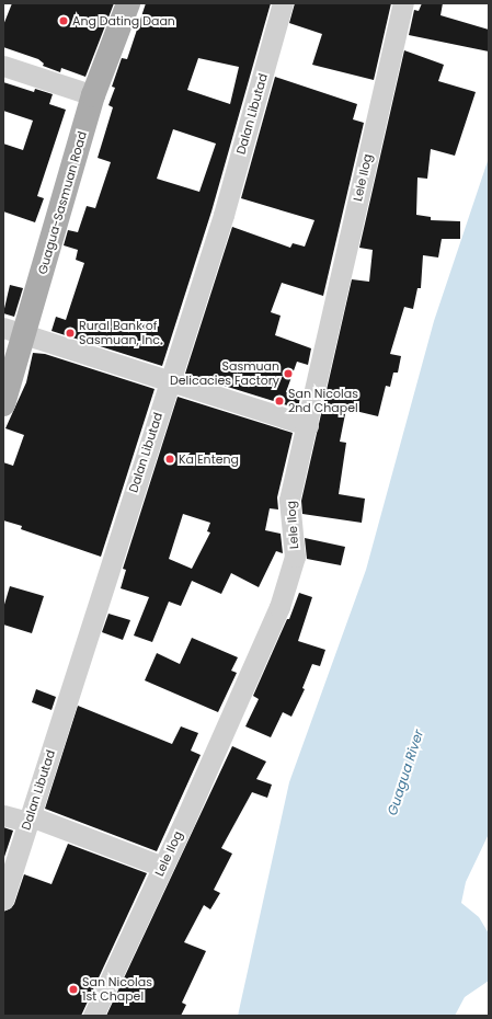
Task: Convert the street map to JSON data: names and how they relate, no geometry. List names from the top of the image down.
{
  "streets": {
    "main road": ["Guagua-Sasmuan Road"],
    "street": ["Dalan Libutad", "Lele Ilog"]
  },
  "water": ["Guagua River"],
  "places": [
    "Ang Dating Daan",
    "Rural Bank of Sasmuan, Inc.",
    "Sasmuan Delicacies Factory",
    "San Nicolas 2nd Chapel",
    "Ka Enteng",
    "San Nicolas 1st Chapel"
  ]
}
